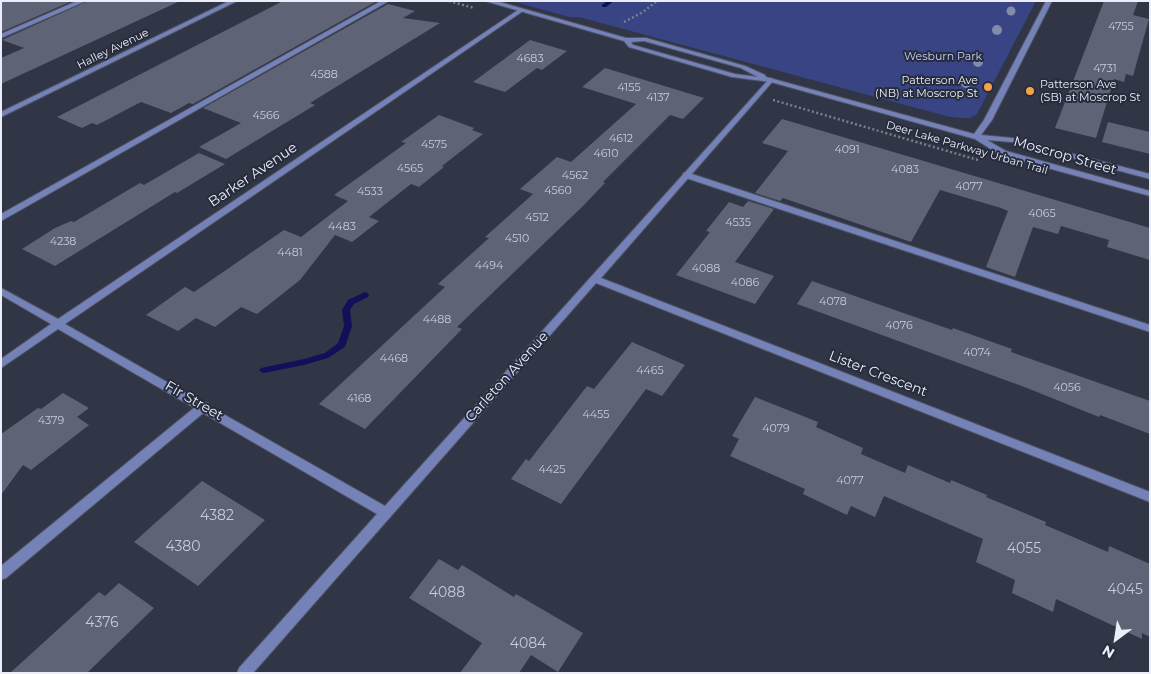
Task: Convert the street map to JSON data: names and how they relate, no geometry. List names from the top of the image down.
{
  "streets": {
    "street": [
      "Halley Avenue",
      "Moscrop Street",
      "Barker Avenue",
      "Lister Crescent",
      "Carleton Avenue",
      "Fir Street"
    ],
    "path": ["Deer Lake Parkway Urban Trail"]
  },
  "crossings": [
    ["Moscrop Street", "Barker Avenue"],
    ["Moscrop Street", "Carleton Avenue"],
    ["Barker Avenue", "Fir Street"],
    ["Lister Crescent", "Carleton Avenue"],
    ["Carleton Avenue", "Fir Street"]
  ],
  "parks": ["Wesburn Park"],
  "places": ["Patterson Ave (NB) at Moscrop St", "Patterson Ave (SB) at Moscrop St"],
  "house_numbers": [
    "4755",
    "4683",
    "4731",
    "4588",
    "4155",
    "4137",
    "4566",
    "4612",
    "4575",
    "4091",
    "4610",
    "4565",
    "4083",
    "4562",
    "4077",
    "4560",
    "4533",
    "4065",
    "4512",
    "4535",
    "4483",
    "4510",
    "4238",
    "4481",
    "4494",
    "4088",
    "4086",
    "4078",
    "4488",
    "4076",
    "4074",
    "4468",
    "4465",
    "4056",
    "4168",
    "4455",
    "4379",
    "4079",
    "4425",
    "4077",
    "4382",
    "4380",
    "4055",
    "4045",
    "4088",
    "4376",
    "4084"
  ],
  "north": "bottom left"
}
